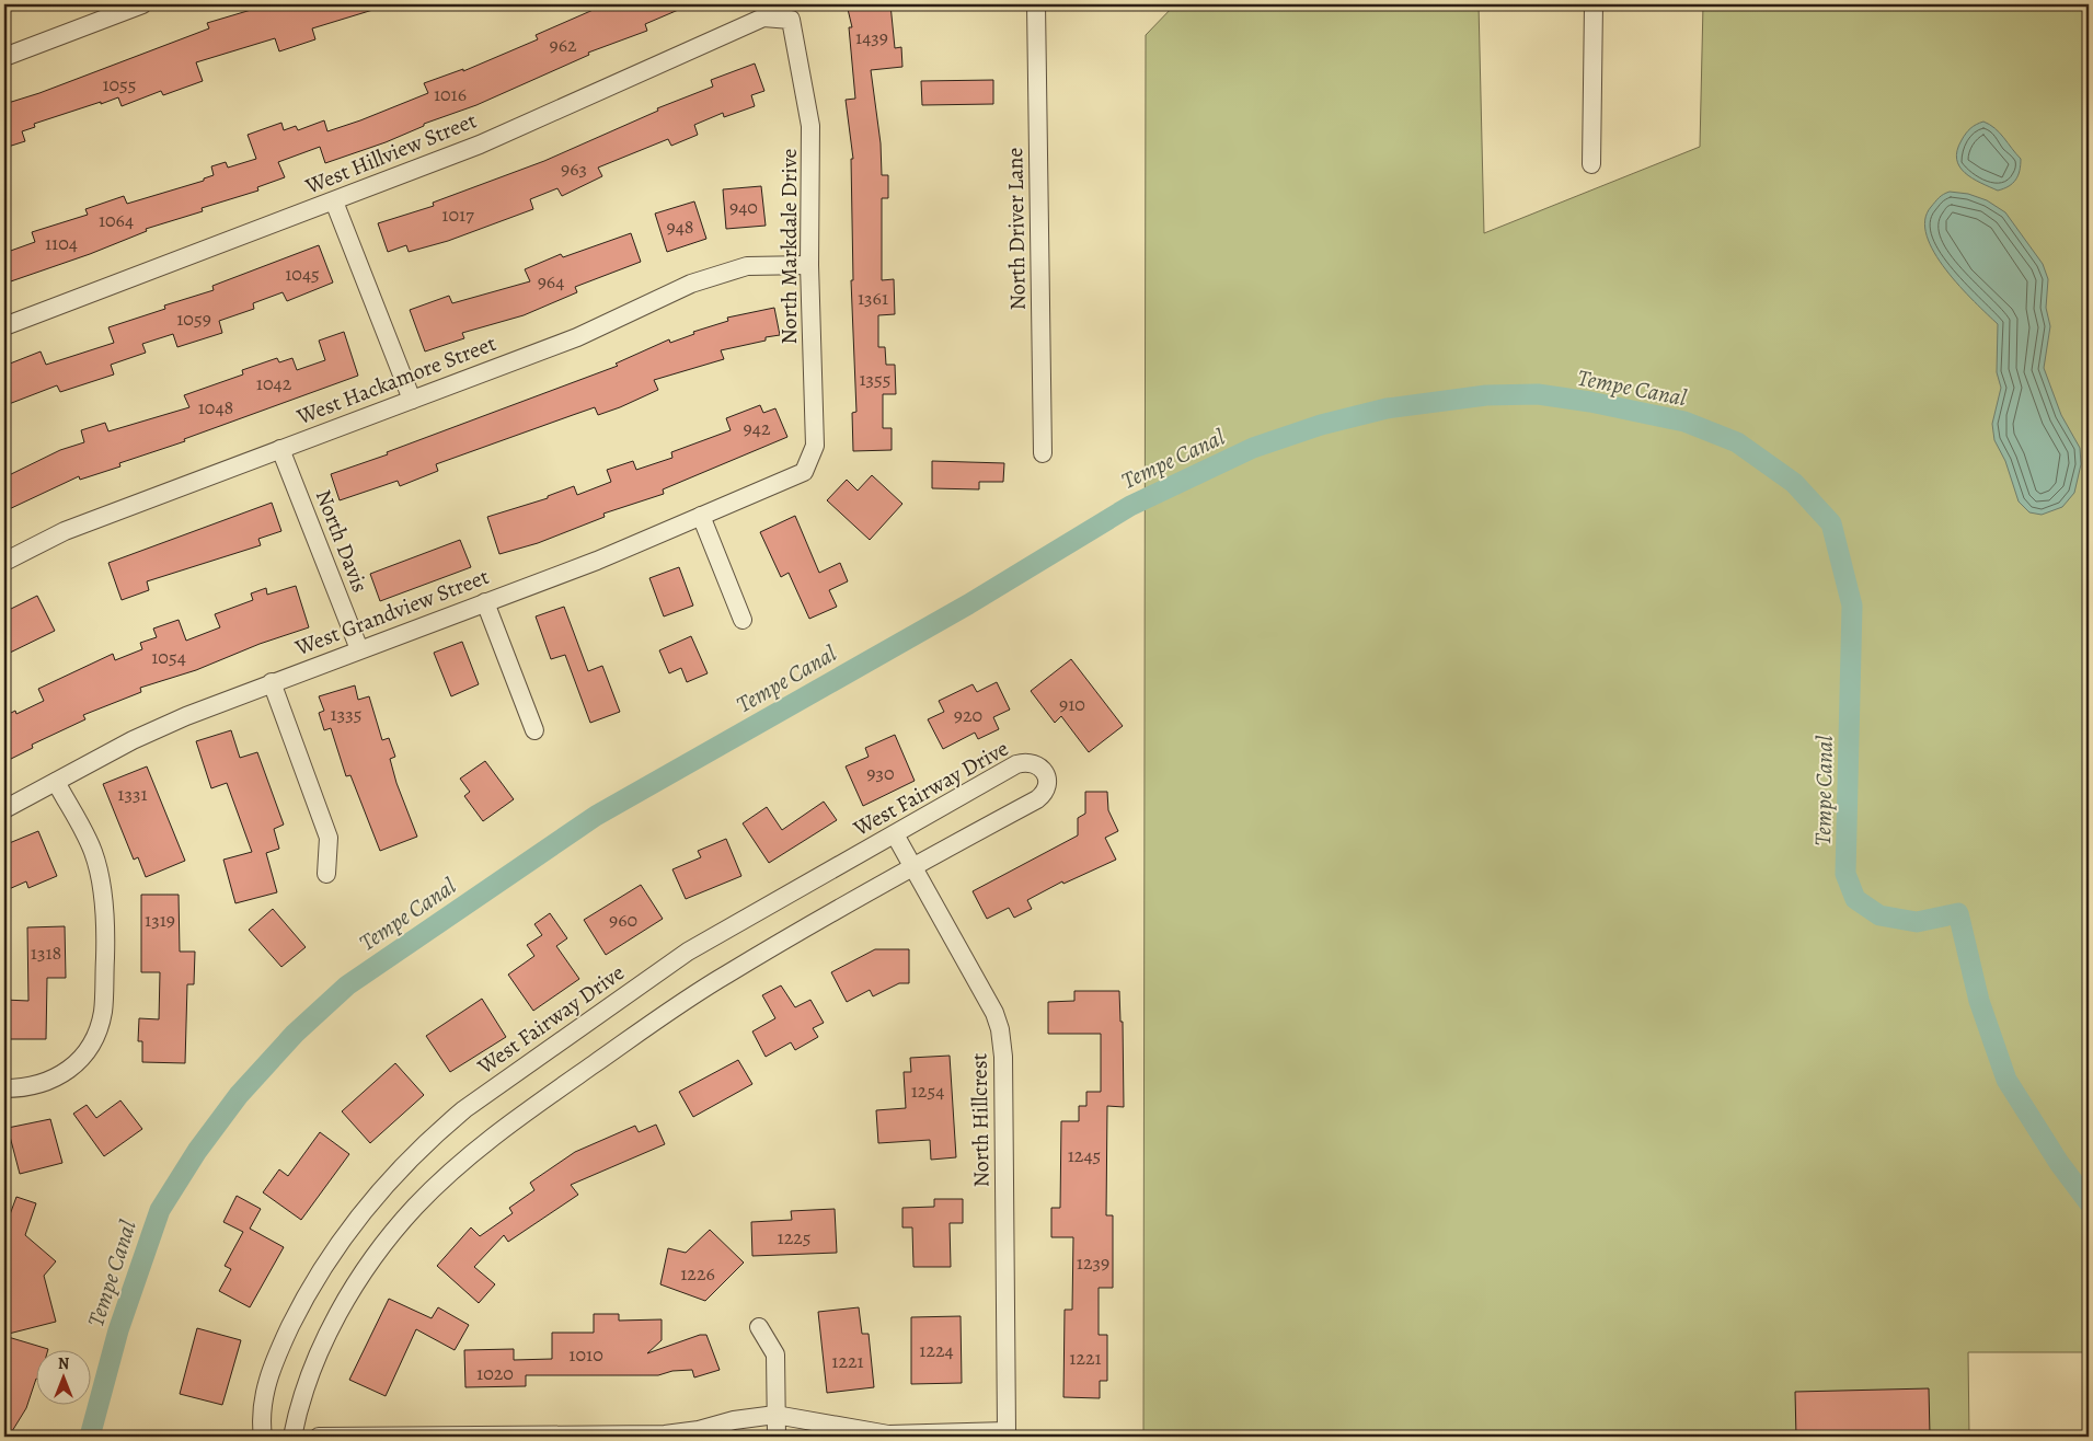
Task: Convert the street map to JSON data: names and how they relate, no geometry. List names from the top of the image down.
{
  "streets": {
    "street": [
      "West Hillview Street",
      "North Driver Lane",
      "North Markdale Drive",
      "West Hackamore Street",
      "North Davis",
      "West Grandview Street",
      "West Fairway Drive",
      "North Hillcrest"
    ]
  },
  "crossings": [
    ["West Hillview Street", "North Markdale Drive"],
    ["North Markdale Drive", "West Hackamore Street"],
    ["North Markdale Drive", "West Grandview Street"],
    ["West Hackamore Street", "North Davis"],
    ["North Davis", "West Grandview Street"],
    ["West Fairway Drive", "North Hillcrest"]
  ],
  "water": ["Tempe Canal"],
  "house_numbers": [
    "1439",
    "962",
    "1055",
    "1016",
    "963",
    "940",
    "1017",
    "1064",
    "948",
    "1104",
    "1045",
    "964",
    "1361",
    "1059",
    "1355",
    "1042",
    "1048",
    "942",
    "1054",
    "910",
    "1335",
    "920",
    "930",
    "1331",
    "1319",
    "960",
    "1318",
    "1254",
    "1245",
    "1225",
    "1239",
    "1226",
    "1224",
    "1010",
    "1221",
    "1221",
    "1020"
  ],
  "north": "top"
}
